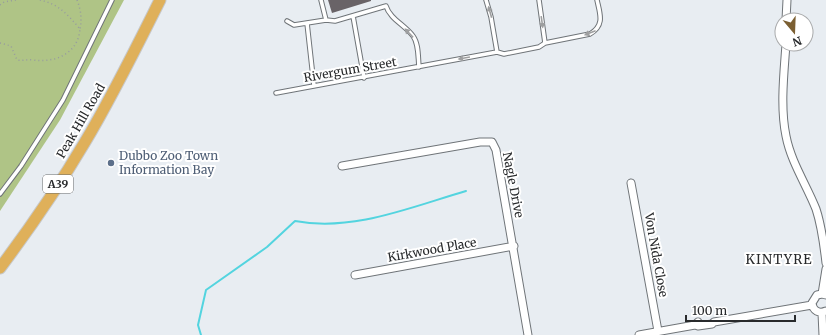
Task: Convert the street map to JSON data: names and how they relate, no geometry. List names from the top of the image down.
{
  "streets": {
    "highway": ["Peak Hill Road", "A39"],
    "street": ["Nagle Drive", "Kirkwood Place", "Von Nida Close"],
    "lane": ["Rivergum Street"]
  },
  "crossings": [
    ["Nagle Drive", "Kirkwood Place"]
  ],
  "one_way": ["Rivergum Street"],
  "districts": ["KINTYRE"],
  "places": ["Dubbo Zoo Town Information Bay"],
  "scale_bar": "100 m",
  "north": "bottom"
}
